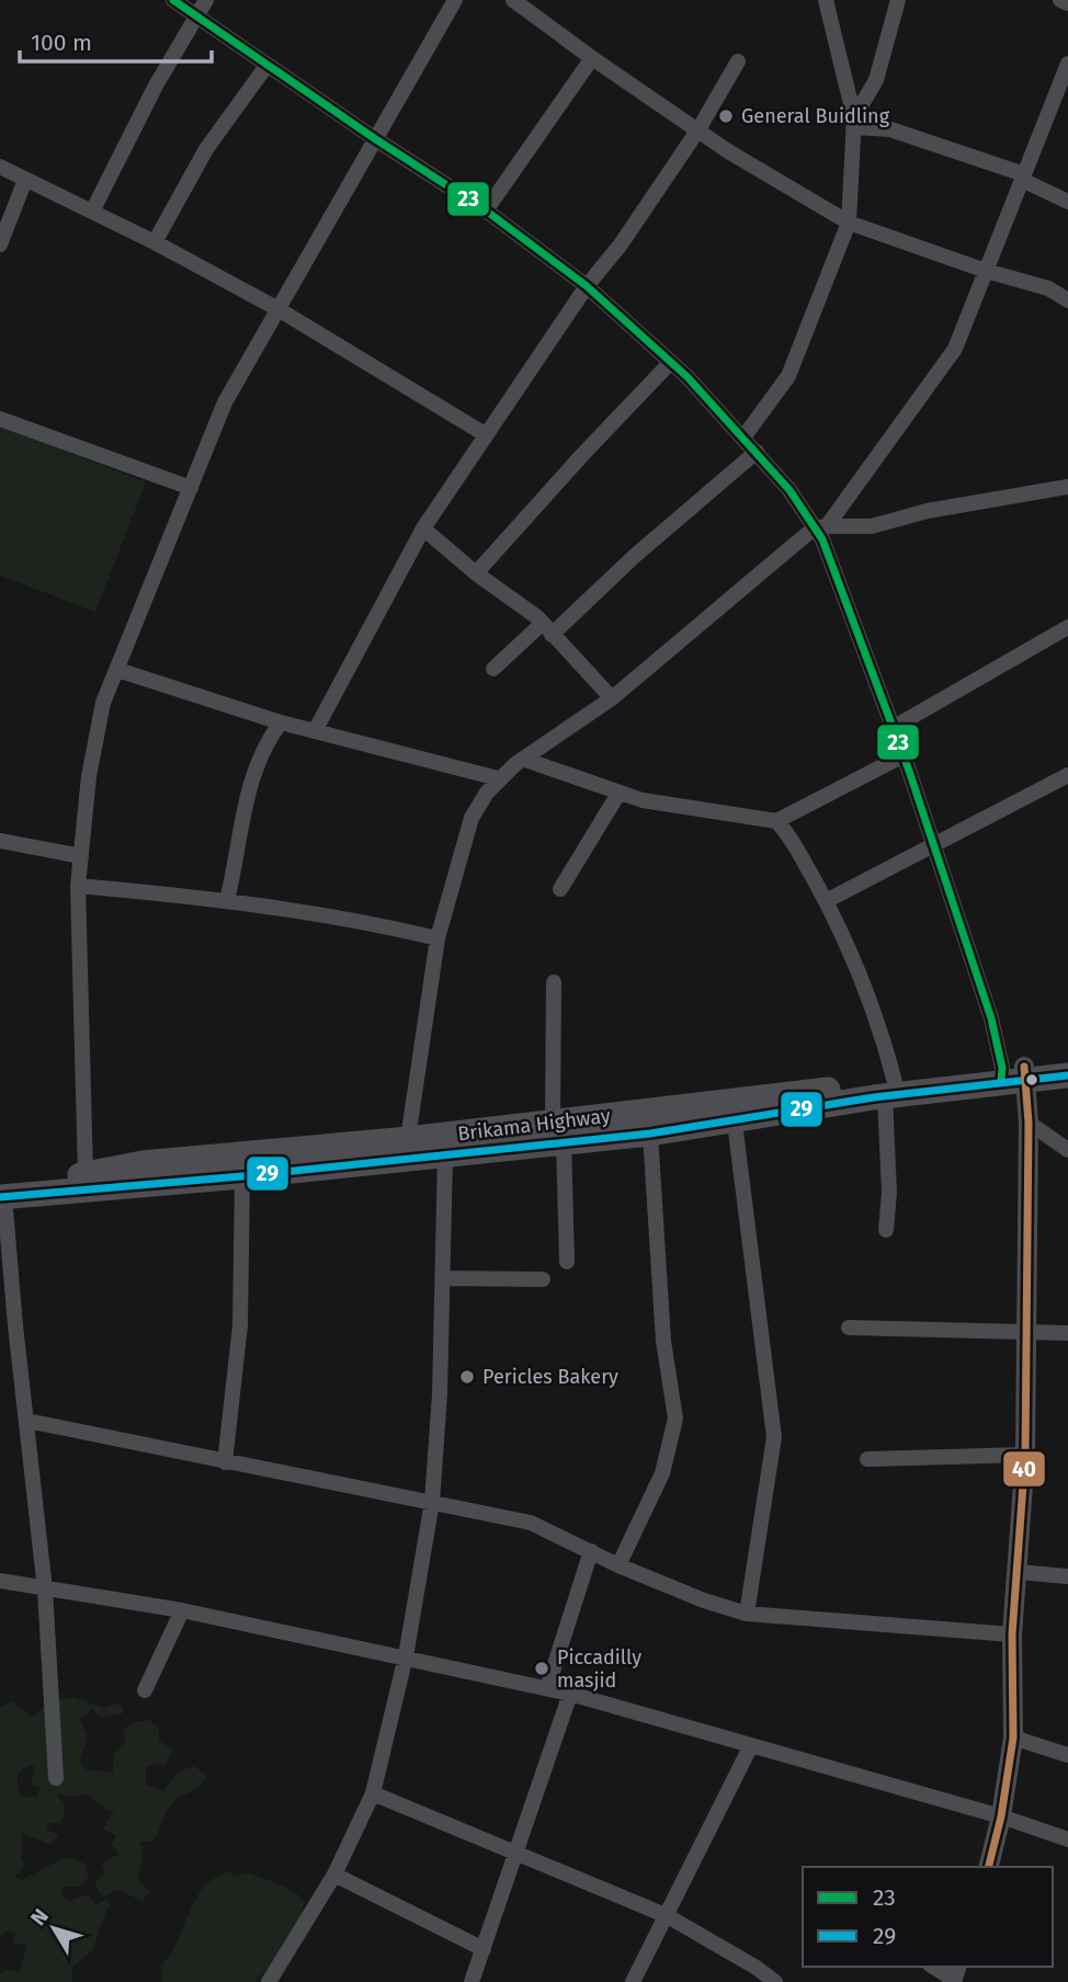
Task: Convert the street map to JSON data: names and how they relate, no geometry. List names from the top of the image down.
{
  "streets": {
    "highway": ["Brikama Highway"]
  },
  "places": ["General Buidling", "Pericles Bakery", "Piccadilly masjid"],
  "lines": ["transit line 23", "transit line 40", "transit line 29"],
  "legend": ["23", "29"],
  "scale_bar": "100 m",
  "north": "top left"
}
